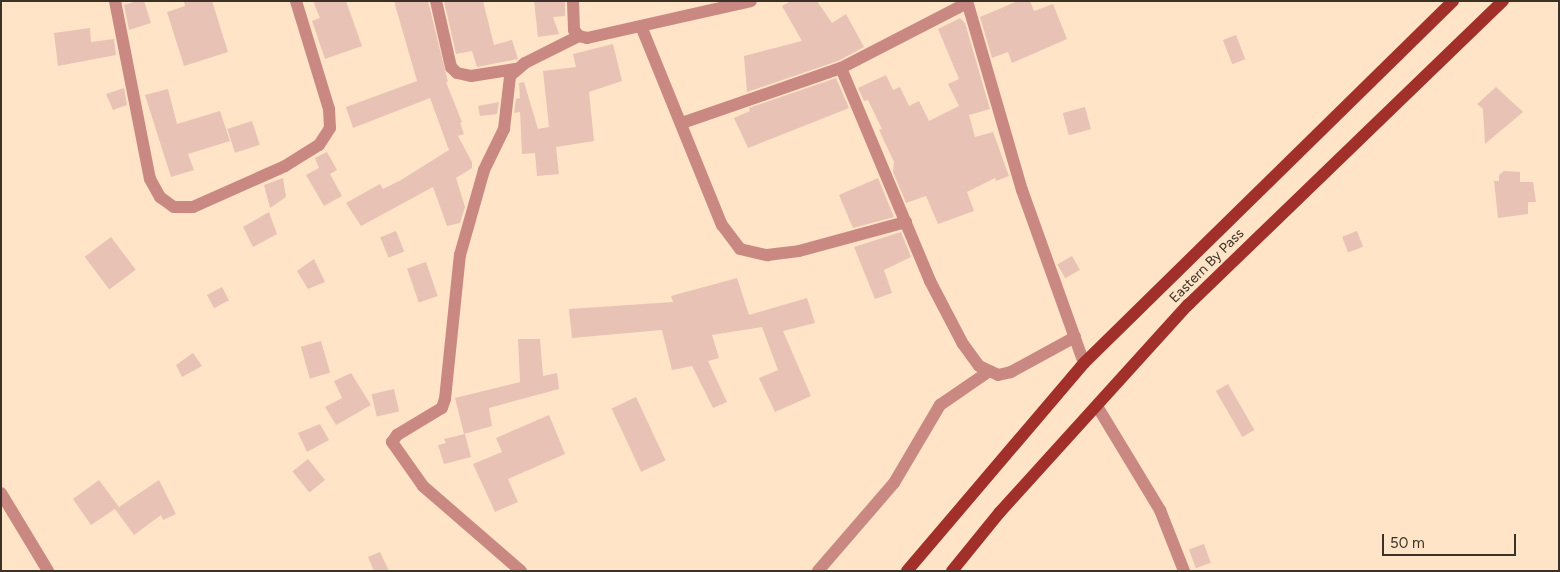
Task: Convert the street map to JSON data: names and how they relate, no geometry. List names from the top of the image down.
{
  "streets": {
    "main road": ["Eastern By Pass"]
  },
  "scale_bar": "50 m"
}
